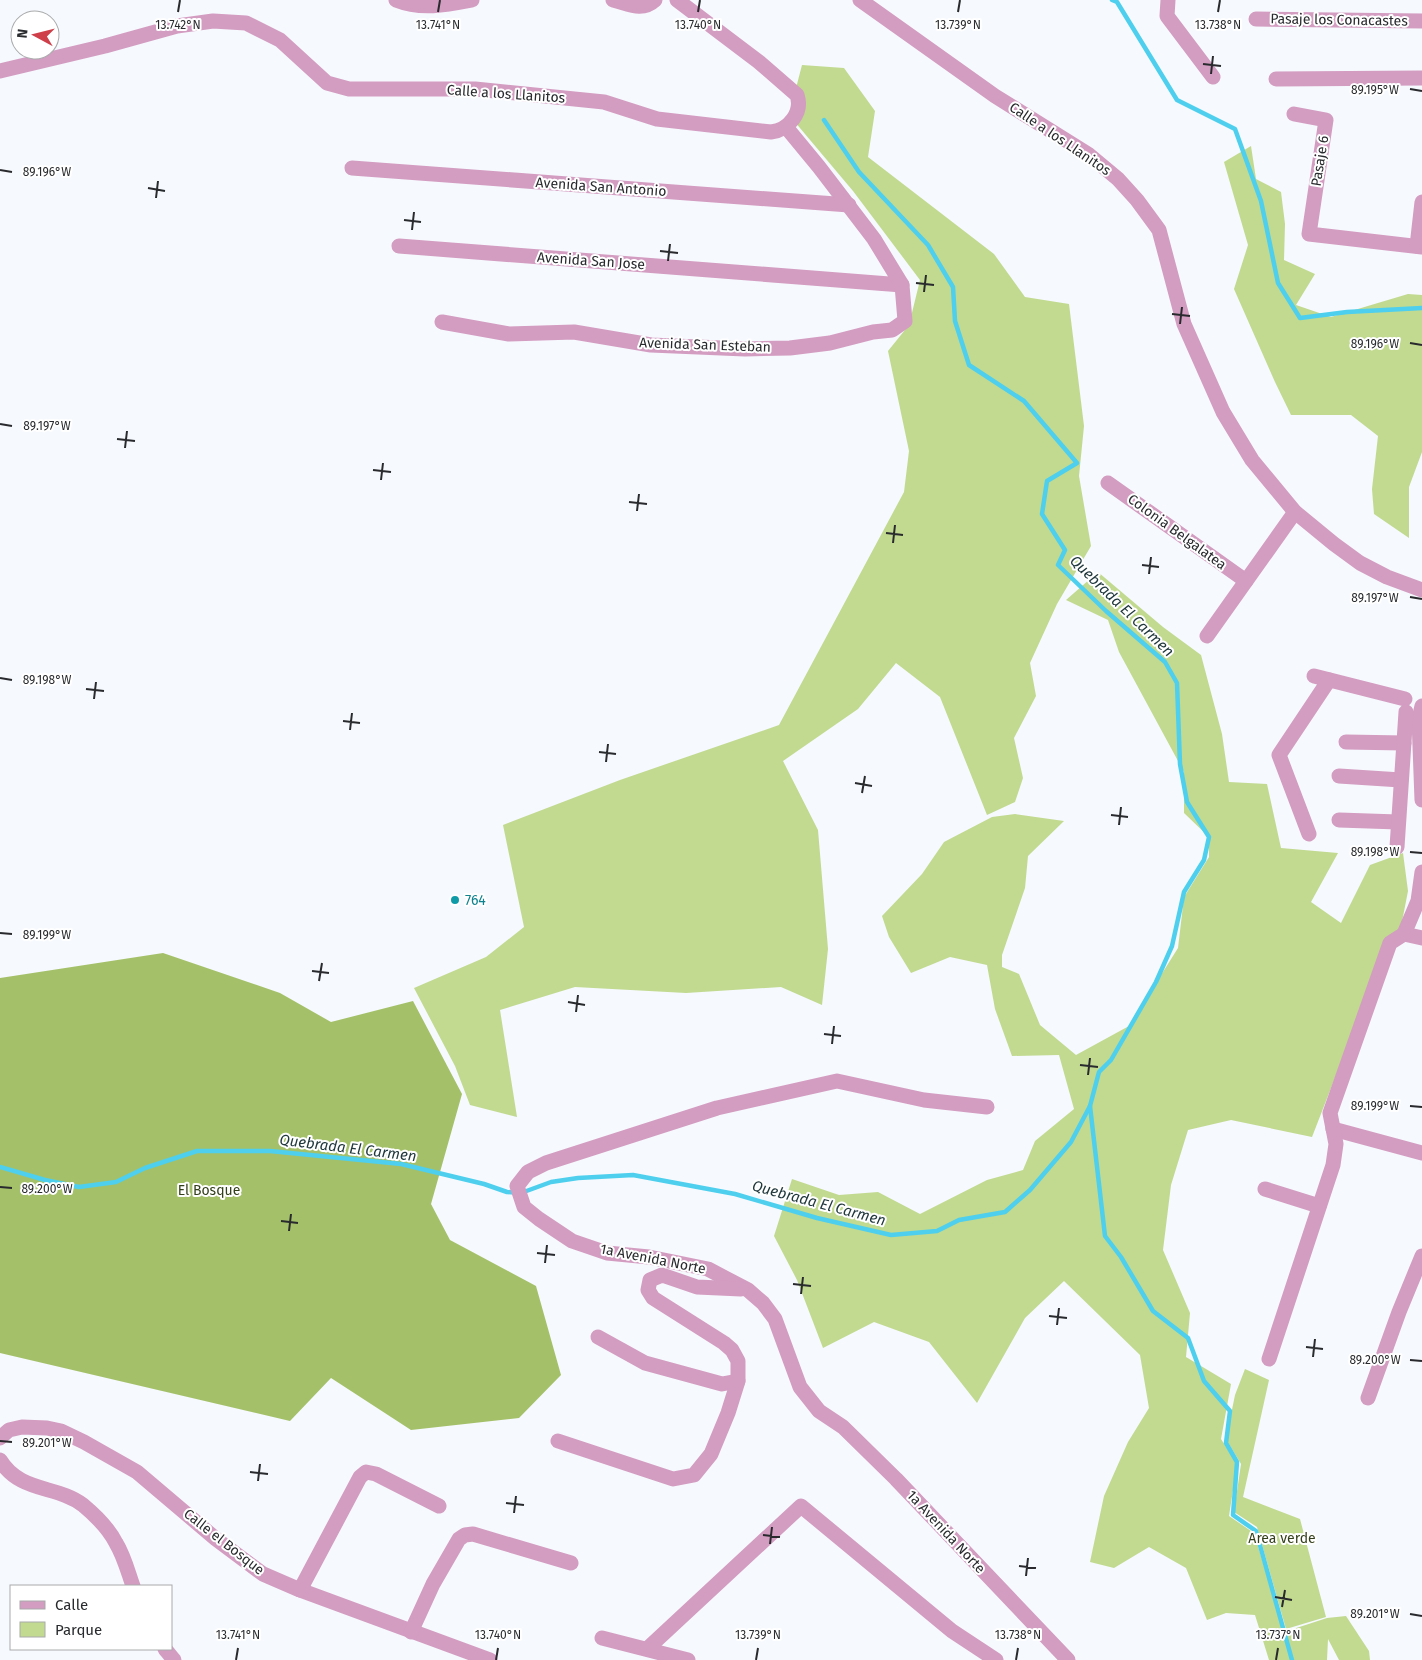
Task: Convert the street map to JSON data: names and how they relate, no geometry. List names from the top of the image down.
{
  "streets": {
    "street": [
      "Pasaje los Conacastes",
      "Calle a los Llanitos",
      "Pasaje 6",
      "Avenida San Antonio",
      "Avenida San Jose",
      "Avenida San Esteban",
      "Colonia Belgalatea",
      "1a Avenida Norte",
      "Calle el Bosque"
    ]
  },
  "crossings": [
    ["Avenida San Jose", "Avenida San Esteban"]
  ],
  "water": ["Quebrada El Carmen"],
  "parks": ["El Bosque", "Area verde"],
  "places": ["764"],
  "legend": ["Calle", "Parque"],
  "north": "left",
  "coordinates": [
    "13.742°N",
    "13.741°N",
    "13.740°N",
    "13.739°N",
    "13.738°N",
    "89.195°W",
    "89.196°W",
    "89.197°W",
    "89.198°W",
    "89.199°W",
    "89.200°W",
    "89.201°W",
    "13.737°N"
  ]
}
